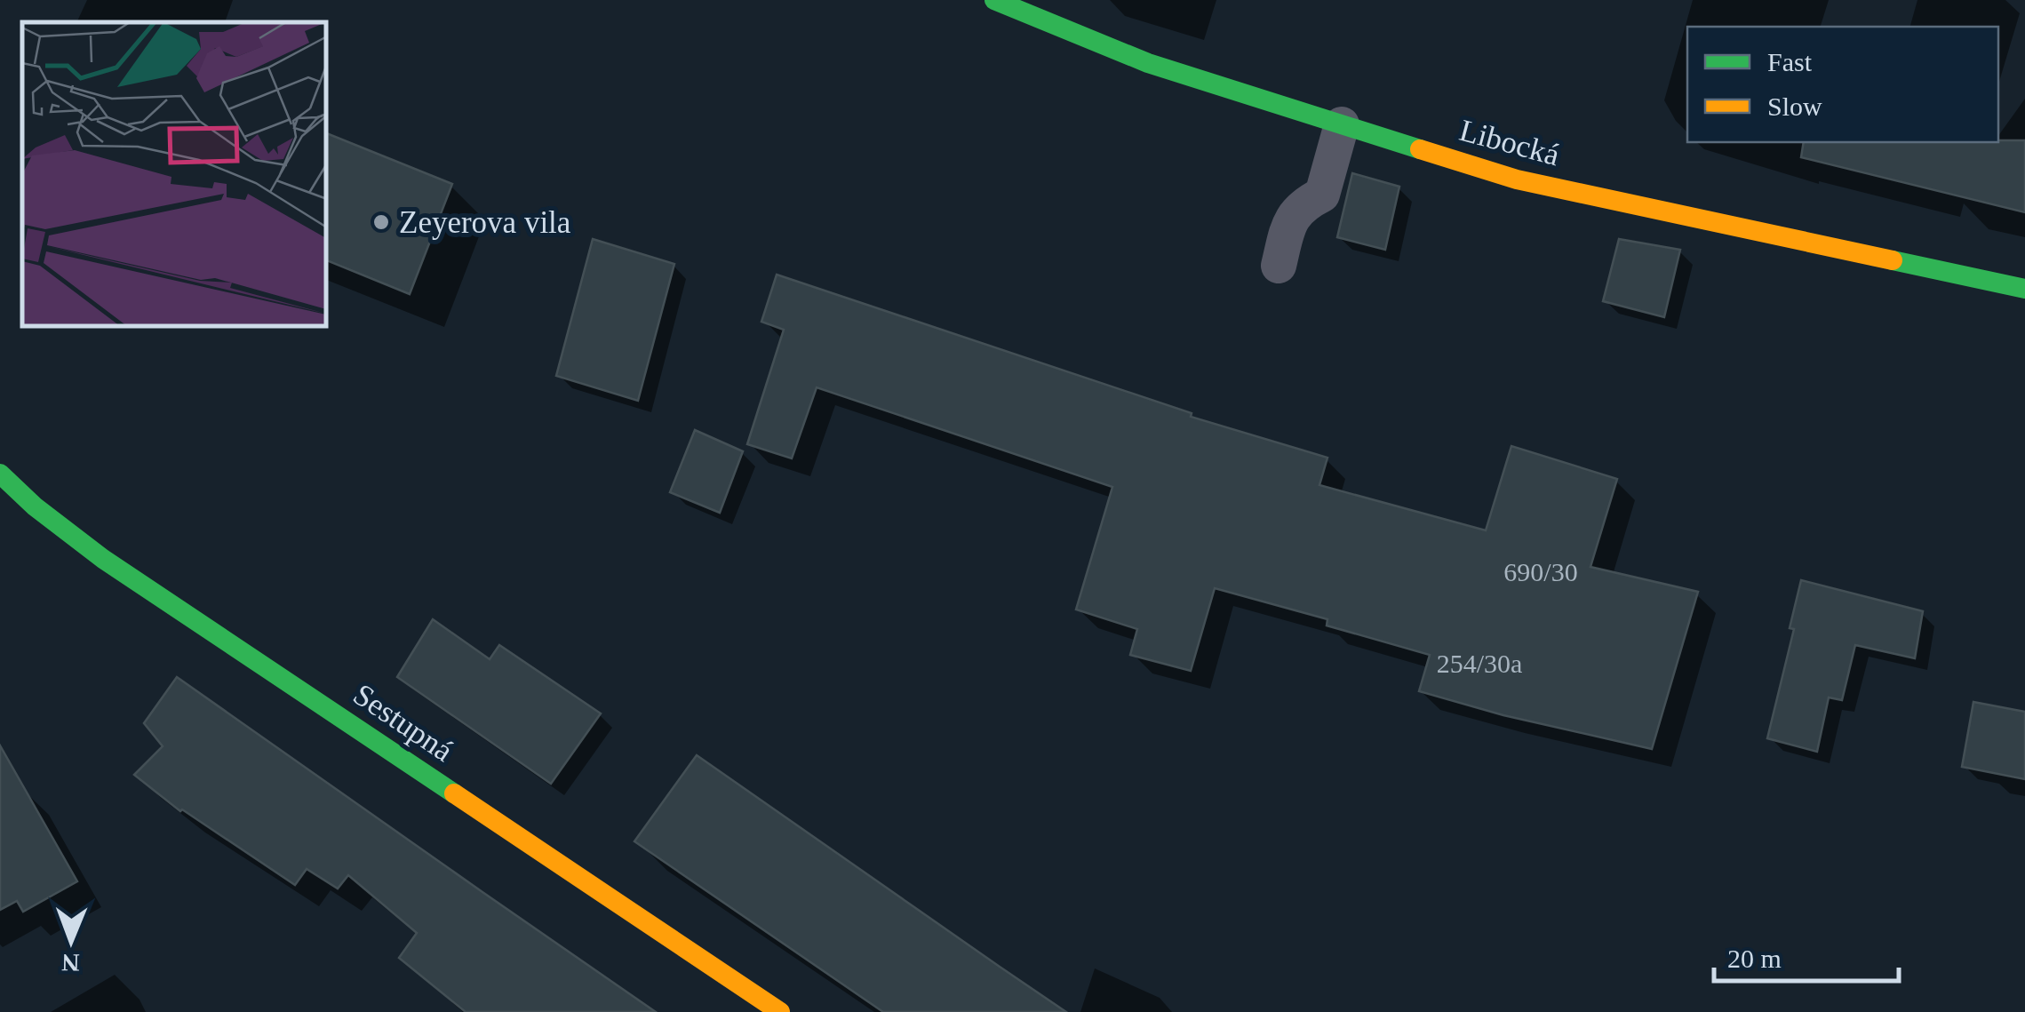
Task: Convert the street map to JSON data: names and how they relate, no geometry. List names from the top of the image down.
{
  "streets": {
    "street": ["Libocká", "Sestupná"]
  },
  "places": ["Zeyerova vila"],
  "house_numbers": ["690/30", "254/30a"],
  "legend": ["Fast", "Slow"],
  "scale_bar": "20 m",
  "north": "bottom"
}
